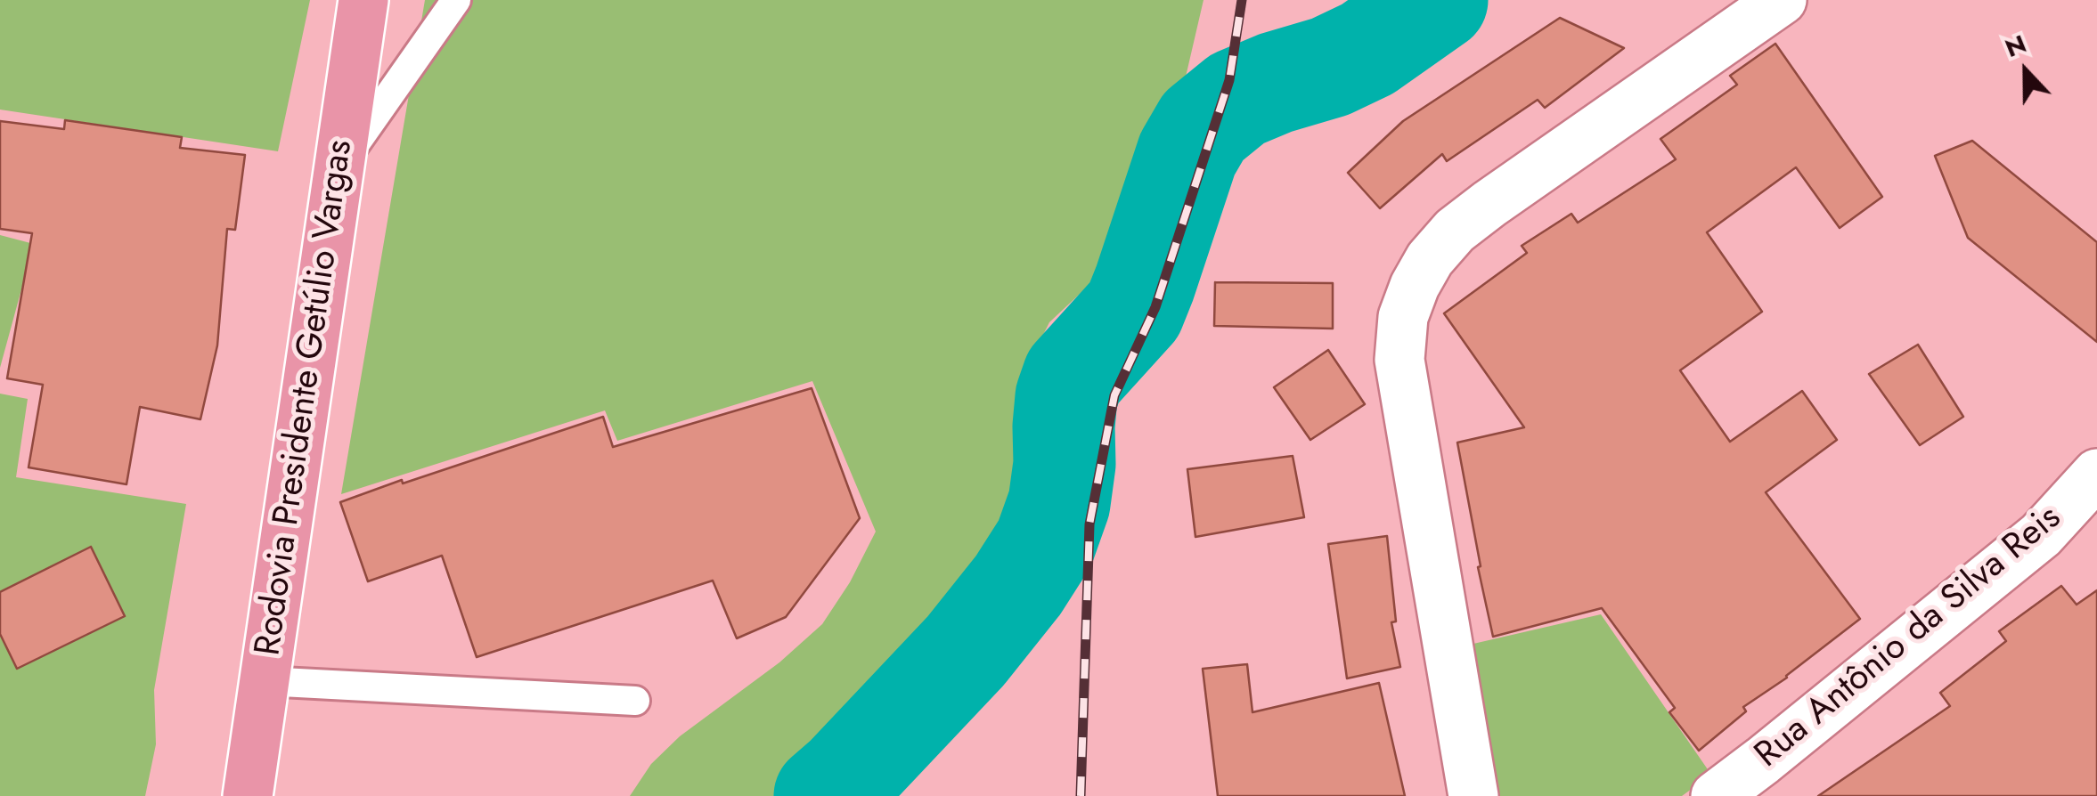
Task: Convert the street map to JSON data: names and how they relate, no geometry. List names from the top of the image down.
{
  "streets": {
    "main road": ["Rodovia Presidente Getúlio Vargas"],
    "street": ["Rua Antônio da Silva Reis"]
  },
  "north": "top"
}
